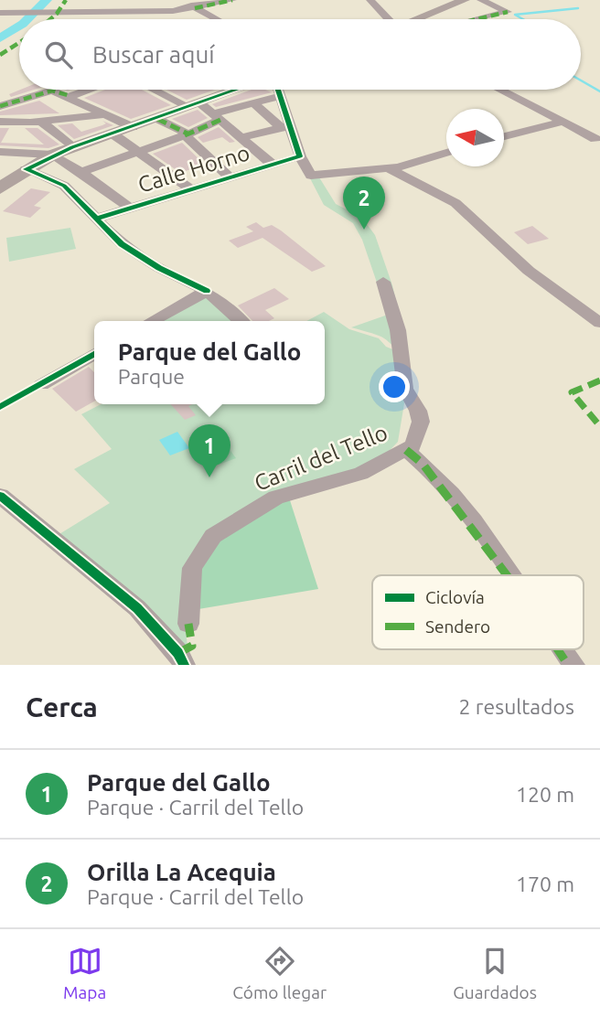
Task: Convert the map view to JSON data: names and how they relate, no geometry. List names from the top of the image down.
{
  "streets": {
    "street": ["Calle Horno", "Carril del Tello"]
  },
  "legend": ["Ciclovía", "Sendero"],
  "north": "left",
  "page": {
    "search": "Buscar aquí",
    "pins": ["2", "1"],
    "popup": ["Parque del Gallo", "Parque"],
    "heading": ["Cerca", "2 resultados"],
    "list": [
      {
        "mark": "1",
        "name": "Parque del Gallo",
        "note": "Parque · Carril del Tello",
        "value": "120 m"
      },
      {
        "mark": "2",
        "name": "Orilla La Acequia",
        "note": "Parque · Carril del Tello",
        "value": "170 m"
      }
    ],
    "nav": ["Mapa", "Cómo llegar", "Guardados"]
  }
}
